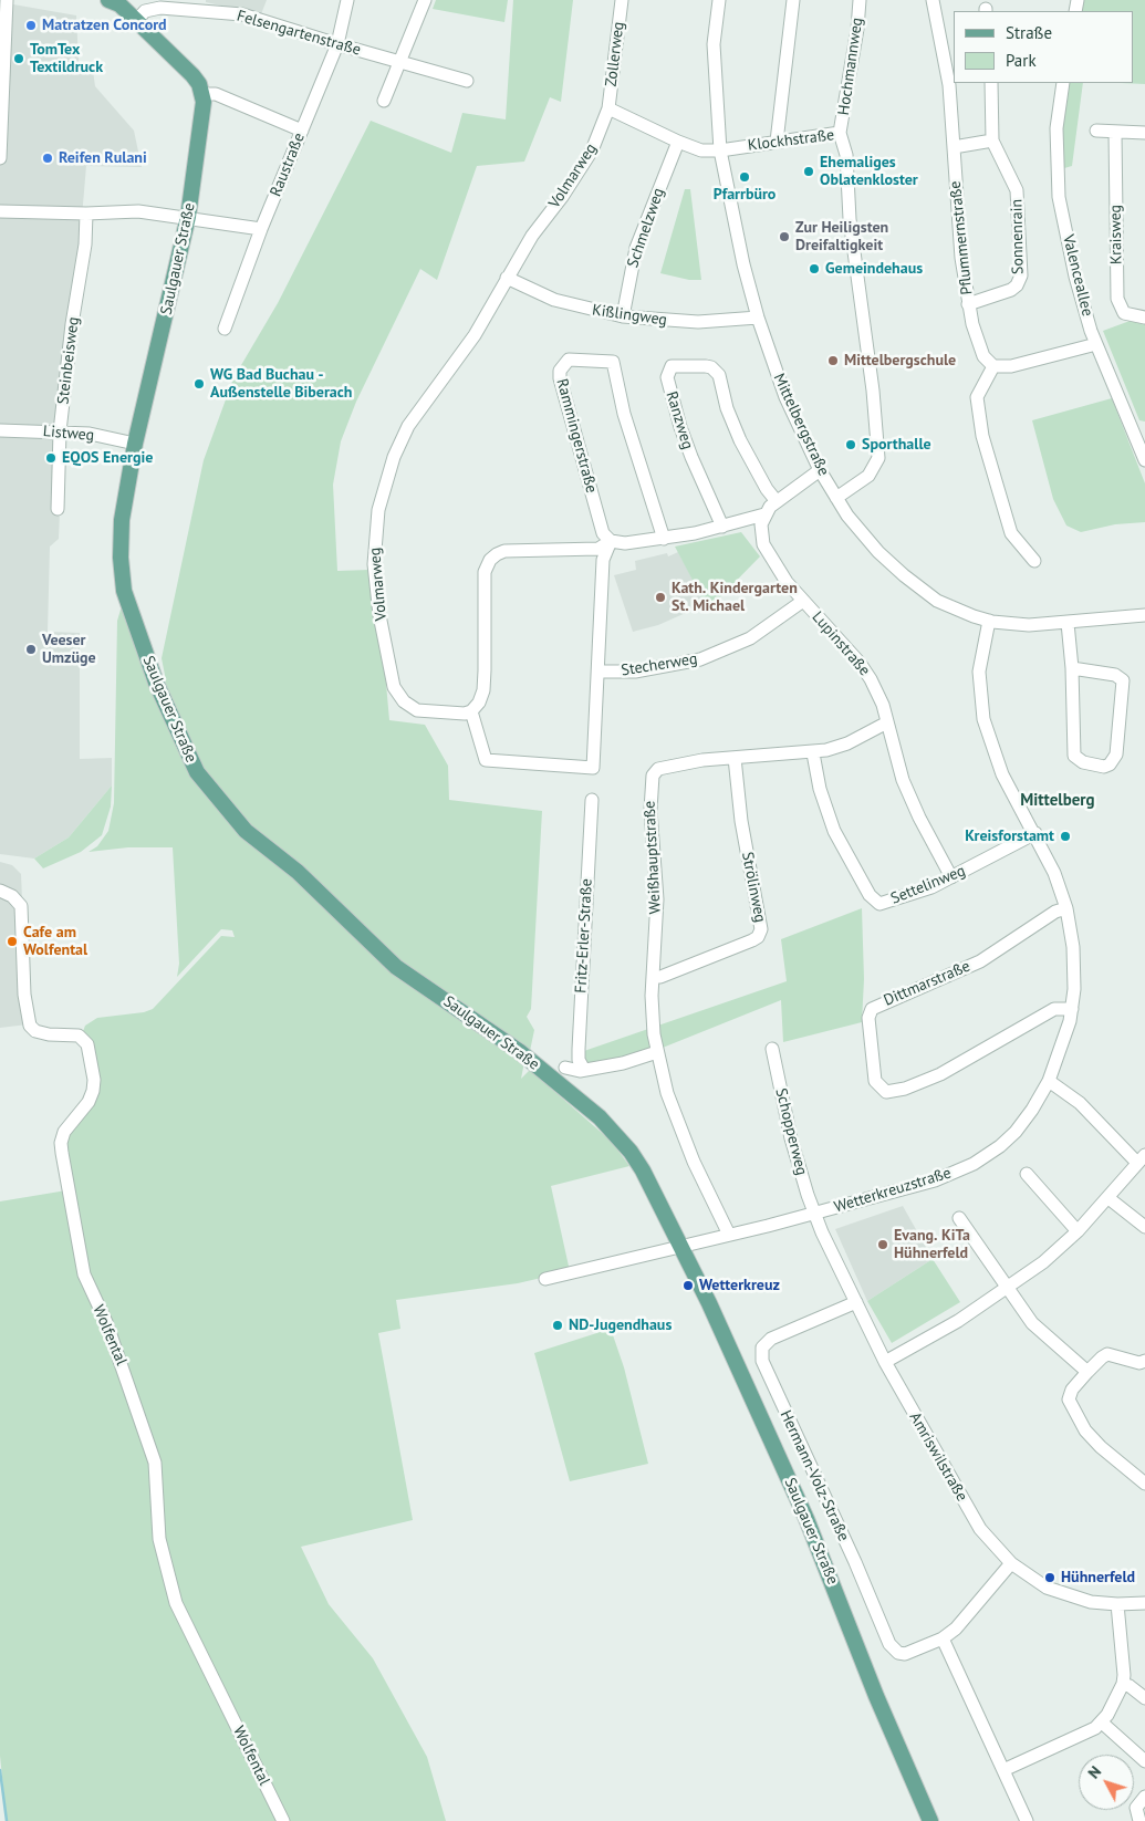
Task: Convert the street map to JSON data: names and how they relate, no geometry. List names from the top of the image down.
{
  "streets": {
    "main road": ["Saulgauer Straße"],
    "street": [
      "Felsengartenstraße",
      "Zollerweg",
      "Hochmannweg",
      "Klockhstraße",
      "Raustraße",
      "Volmarweg",
      "Schmelzweg",
      "Kraisweg",
      "Sonnenrain",
      "Pflummernstraße",
      "Valenceallee",
      "Kißlingweg",
      "Steinbeisweg",
      "Ranzweg",
      "Mittelbergstraße",
      "Listweg",
      "Rammingerstraße",
      "Lupinstraße",
      "Stecherweg",
      "Weißhauptstraße",
      "Settelinweg",
      "Strölinweg",
      "Fritz-Erler-Straße",
      "Dittmarstraße",
      "Schopperweg",
      "Wetterkreuzstraße",
      "Wolfental",
      "Amriswilstraße",
      "Hermann-Volz-Straße"
    ]
  },
  "crossings": [
    ["Felsengartenstraße", "Raustraße"],
    ["Zollerweg", "Klockhstraße"],
    ["Zollerweg", "Volmarweg"],
    ["Hochmannweg", "Klockhstraße"],
    ["Klockhstraße", "Volmarweg"],
    ["Klockhstraße", "Schmelzweg"],
    ["Klockhstraße", "Mittelbergstraße"],
    ["Volmarweg", "Kißlingweg"],
    ["Schmelzweg", "Kißlingweg"],
    ["Sonnenrain", "Pflummernstraße"],
    ["Saulgauer Straße", "Listweg"],
    ["Saulgauer Straße", "Wetterkreuzstraße"],
    ["Kißlingweg", "Mittelbergstraße"],
    ["Steinbeisweg", "Listweg"],
    ["Mittelbergstraße", "Wetterkreuzstraße"],
    ["Lupinstraße", "Stecherweg"],
    ["Lupinstraße", "Weißhauptstraße"],
    ["Lupinstraße", "Settelinweg"],
    ["Weißhauptstraße", "Settelinweg"],
    ["Weißhauptstraße", "Strölinweg"],
    ["Weißhauptstraße", "Wetterkreuzstraße"],
    ["Settelinweg", "Wetterkreuzstraße"],
    ["Dittmarstraße", "Wetterkreuzstraße"],
    ["Schopperweg", "Wetterkreuzstraße"],
    ["Schopperweg", "Amriswilstraße"],
    ["Wetterkreuzstraße", "Amriswilstraße"],
    ["Amriswilstraße", "Hermann-Volz-Straße"]
  ],
  "districts": ["Mittelberg"],
  "places": [
    "Matratzen Concord",
    "TomTex Textildruck",
    "Reifen Rulani",
    "Ehemaliges Oblatenkloster",
    "Pfarrbüro",
    "Zur Heiligsten Dreifaltigkeit",
    "Gemeindehaus",
    "Mittelbergschule",
    "WG Bad Buchau - Außenstelle Biberach",
    "Sporthalle",
    "EQOS Energie",
    "Kath. Kindergarten St. Michael",
    "Veeser Umzüge",
    "Kreisforstamt",
    "Cafe am Wolfental",
    "Evang. KiTa Hühnerfeld",
    "Wetterkreuz",
    "ND-Jugendhaus",
    "Hühnerfeld"
  ],
  "legend": ["Straße", "Park"],
  "north": "top left"
}
